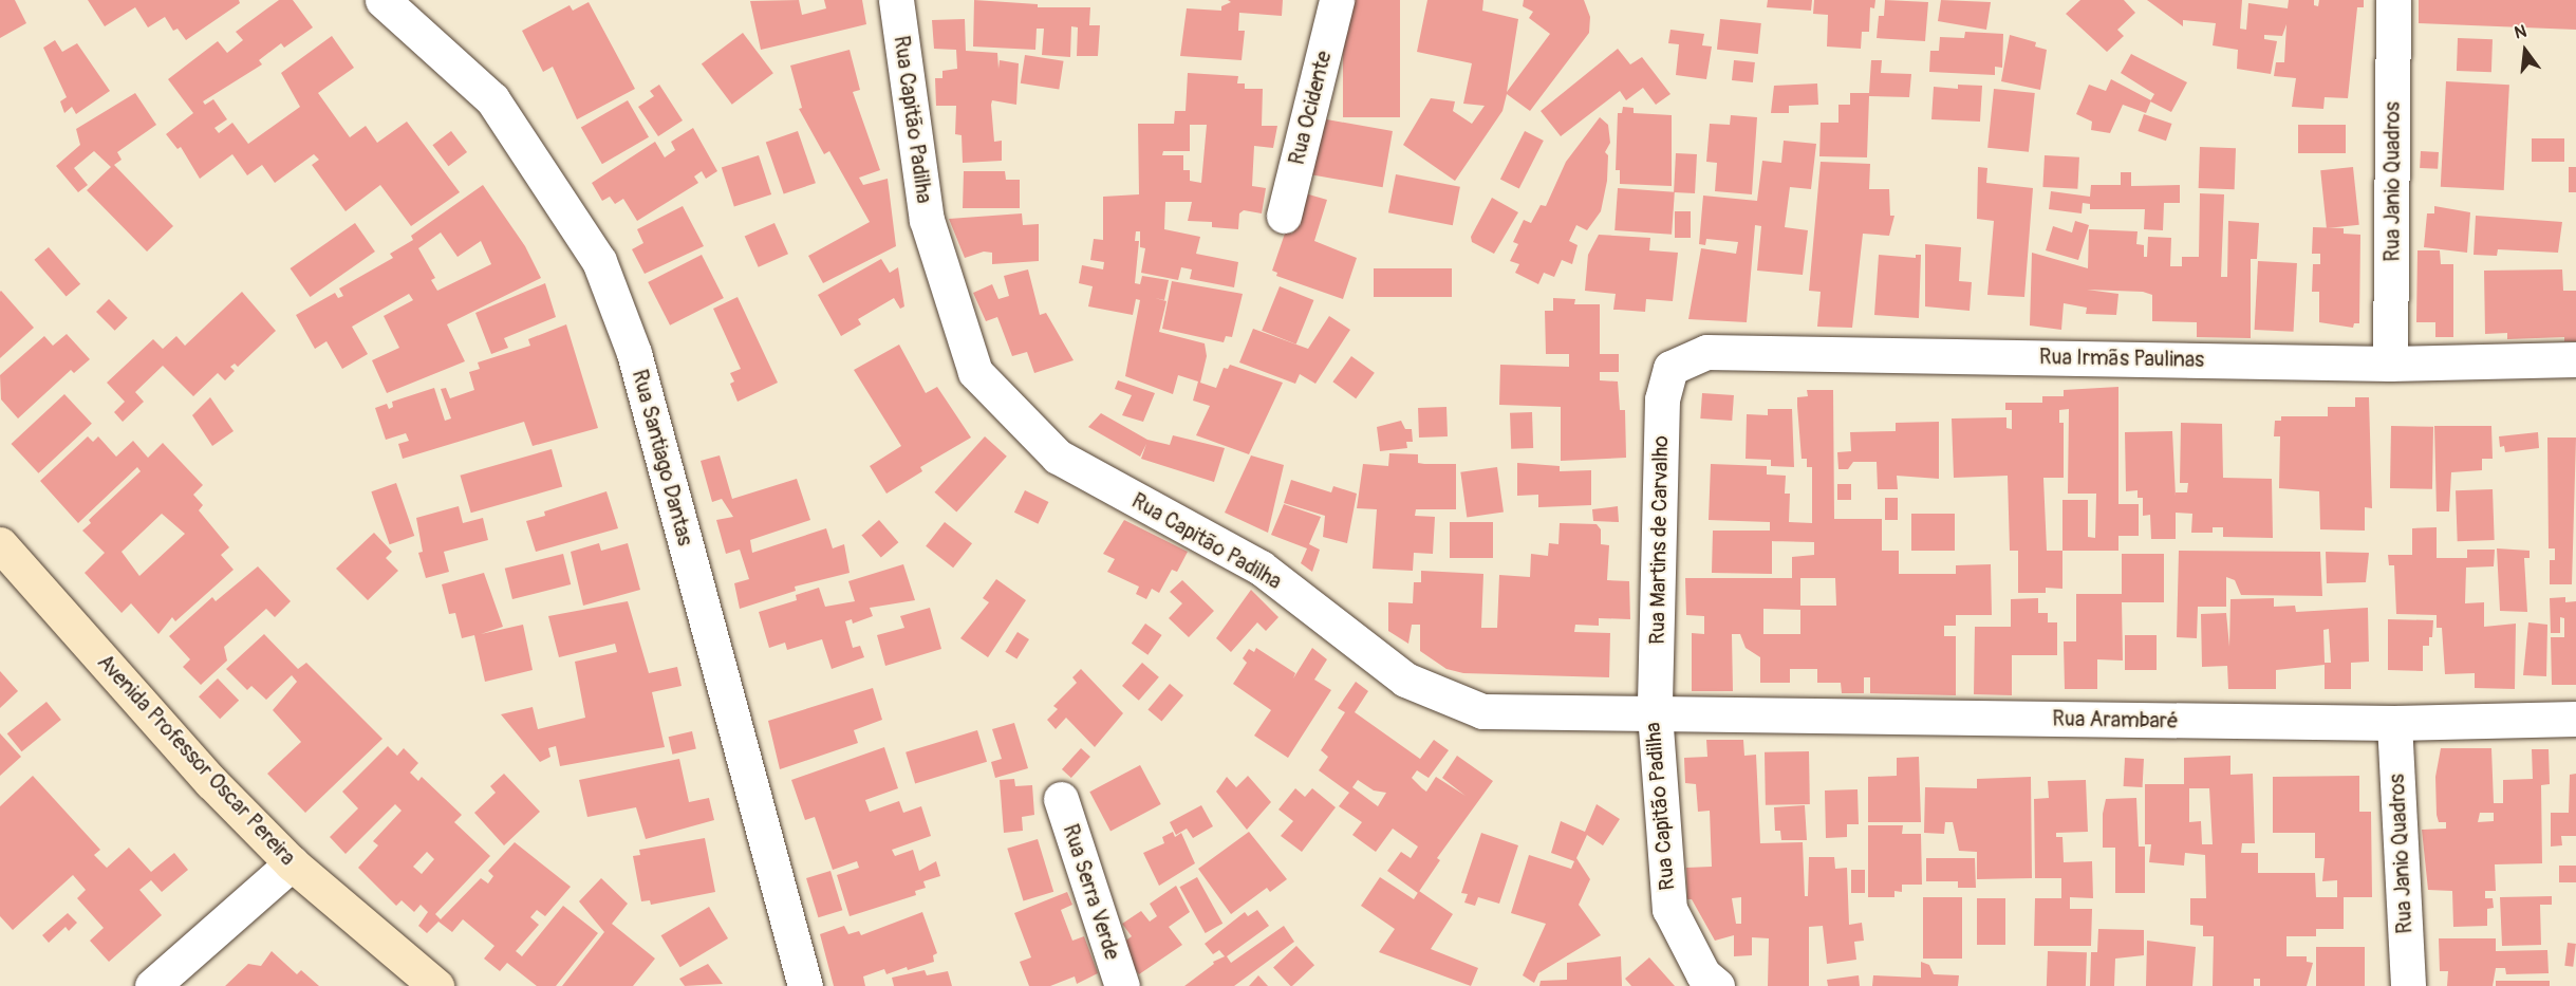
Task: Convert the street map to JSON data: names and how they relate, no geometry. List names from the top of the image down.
{
  "streets": {
    "main road": ["Avenida Professor Oscar Pereira"],
    "street": [
      "Rua Ocidente",
      "Rua Capitão Padilha",
      "Rua Janio Quadros",
      "Rua Irmãs Paulinas",
      "Rua Santiago Dantas",
      "Rua Martins de Carvalho",
      "Rua Arambaré",
      "Rua Serra Verde"
    ]
  },
  "crossings": [
    ["Rua Capitão Padilha", "Rua Martins de Carvalho"],
    ["Rua Capitão Padilha", "Rua Arambaré"],
    ["Rua Janio Quadros", "Rua Irmãs Paulinas"],
    ["Rua Janio Quadros", "Rua Arambaré"],
    ["Rua Irmãs Paulinas", "Rua Martins de Carvalho"],
    ["Rua Martins de Carvalho", "Rua Arambaré"]
  ],
  "north": "top"
}
